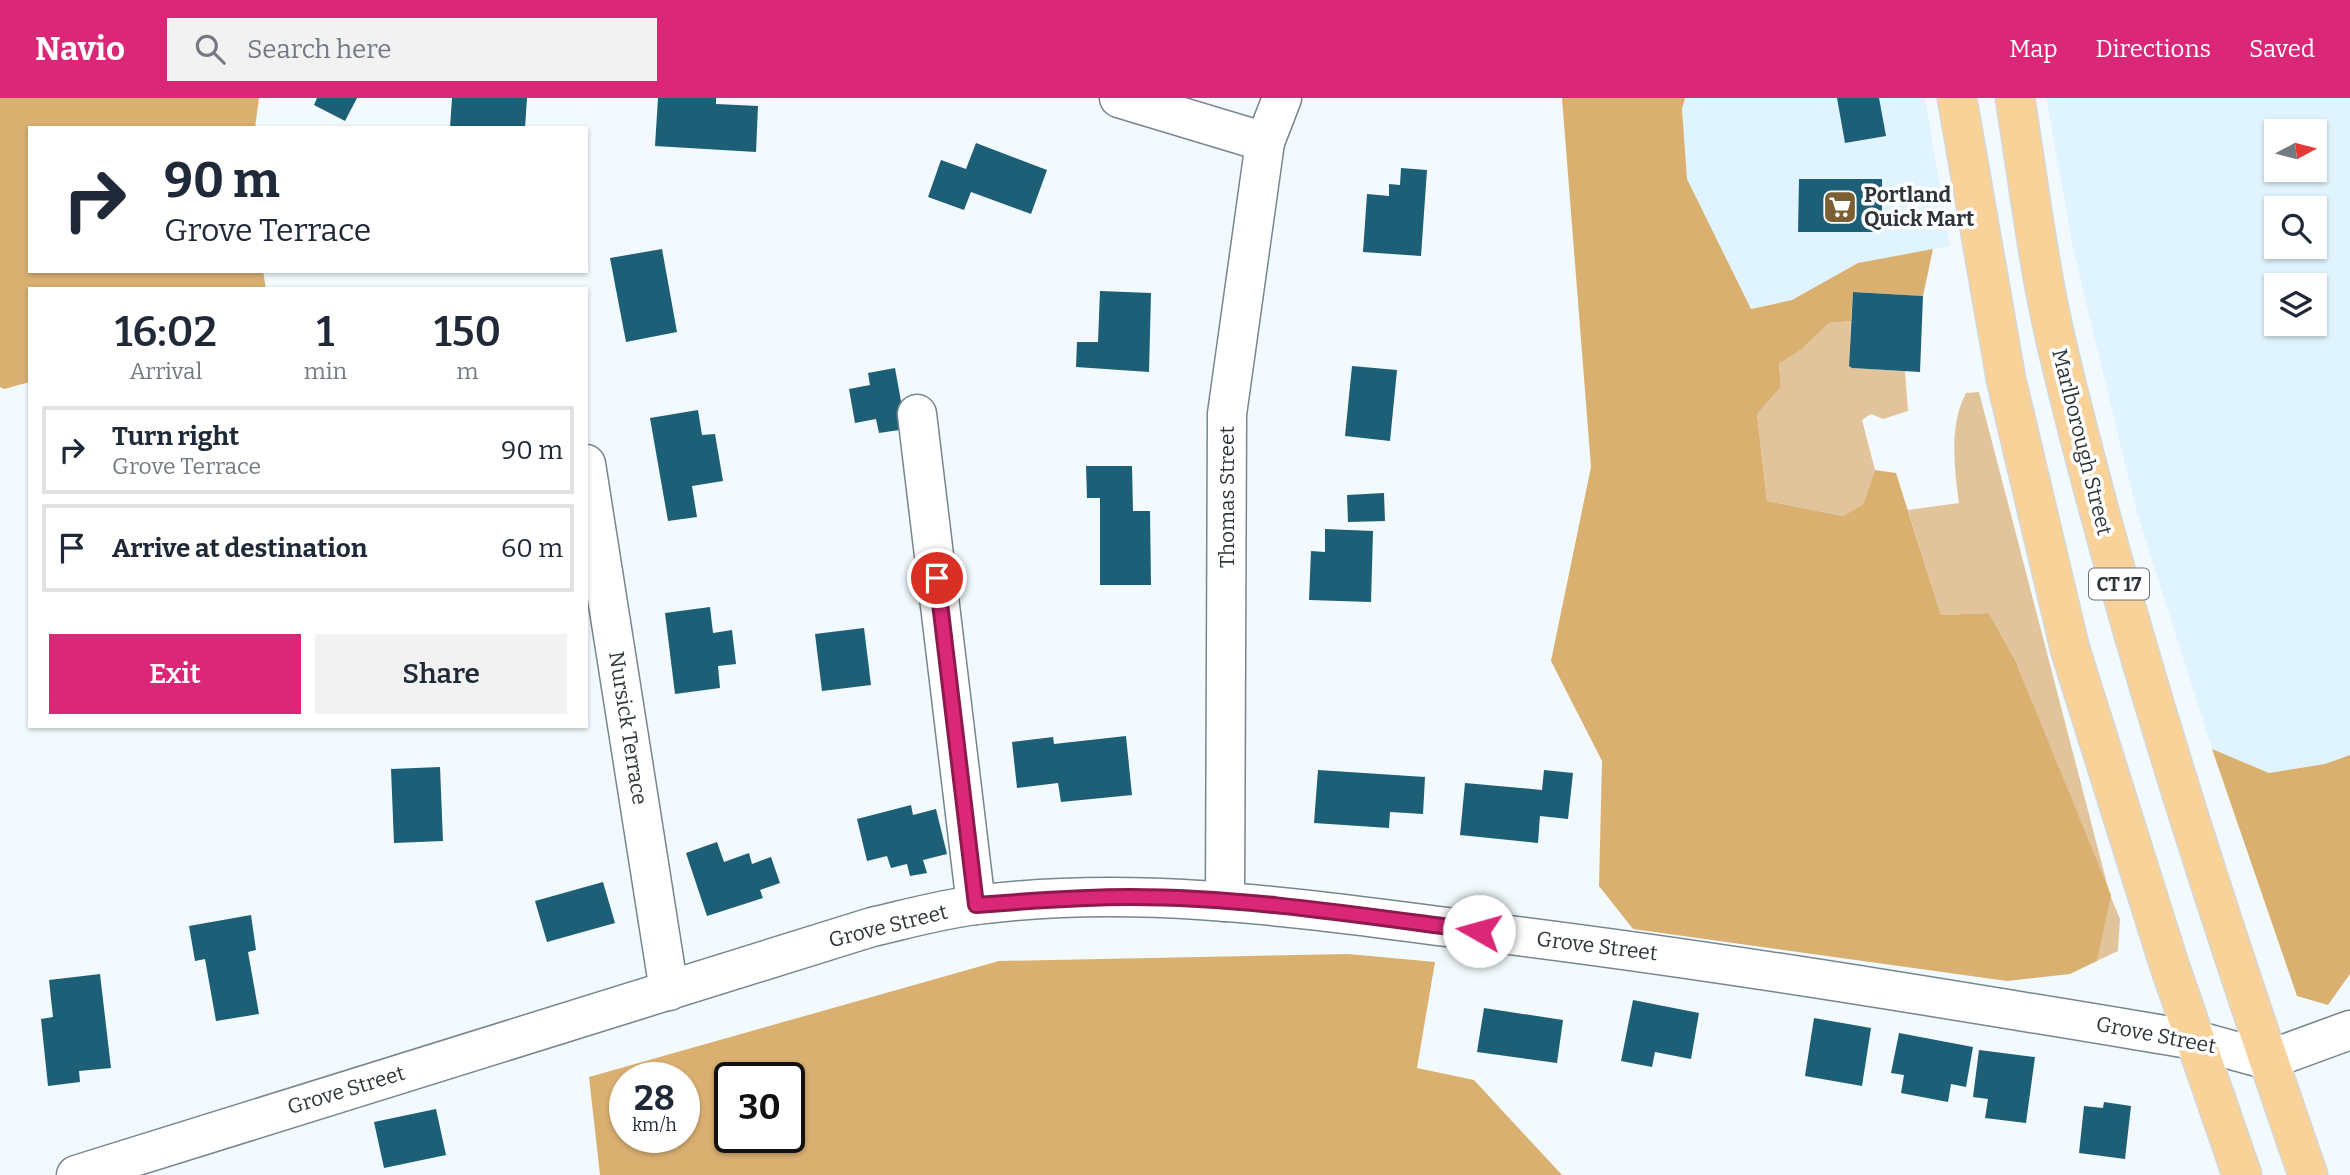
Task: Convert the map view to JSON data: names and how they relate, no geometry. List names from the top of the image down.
{
  "streets": {
    "highway": ["Marlborough Street", "CT 17"],
    "street": ["Thomas Street", "Nursick Terrace", "Grove Street"]
  },
  "crossings": [
    ["Marlborough Street", "CT 17"],
    ["Marlborough Street", "Grove Street"],
    ["Thomas Street", "Grove Street"],
    ["CT 17", "Grove Street"],
    ["Nursick Terrace", "Grove Street"]
  ],
  "places": {
    "supermarket": ["Portland Quick Mart"]
  },
  "north": "right",
  "page": {
    "header": "Navio",
    "search": "Search here",
    "nav": ["Map", "Directions", "Saved"],
    "turn": ["90 m", "Grove Terrace"],
    "eta": [
      "16:02",
      "Arrival",
      "1",
      "min",
      "150",
      "m"
    ],
    "list": [
      {
        "name": "Turn right",
        "note": "Grove Terrace",
        "value": "90 m"
      },
      {
        "name": "Arrive at destination",
        "value": "60 m"
      }
    ],
    "buttons": ["Exit", "Share"],
    "speed": "28 km/h",
    "limit": "30"
  }
}
